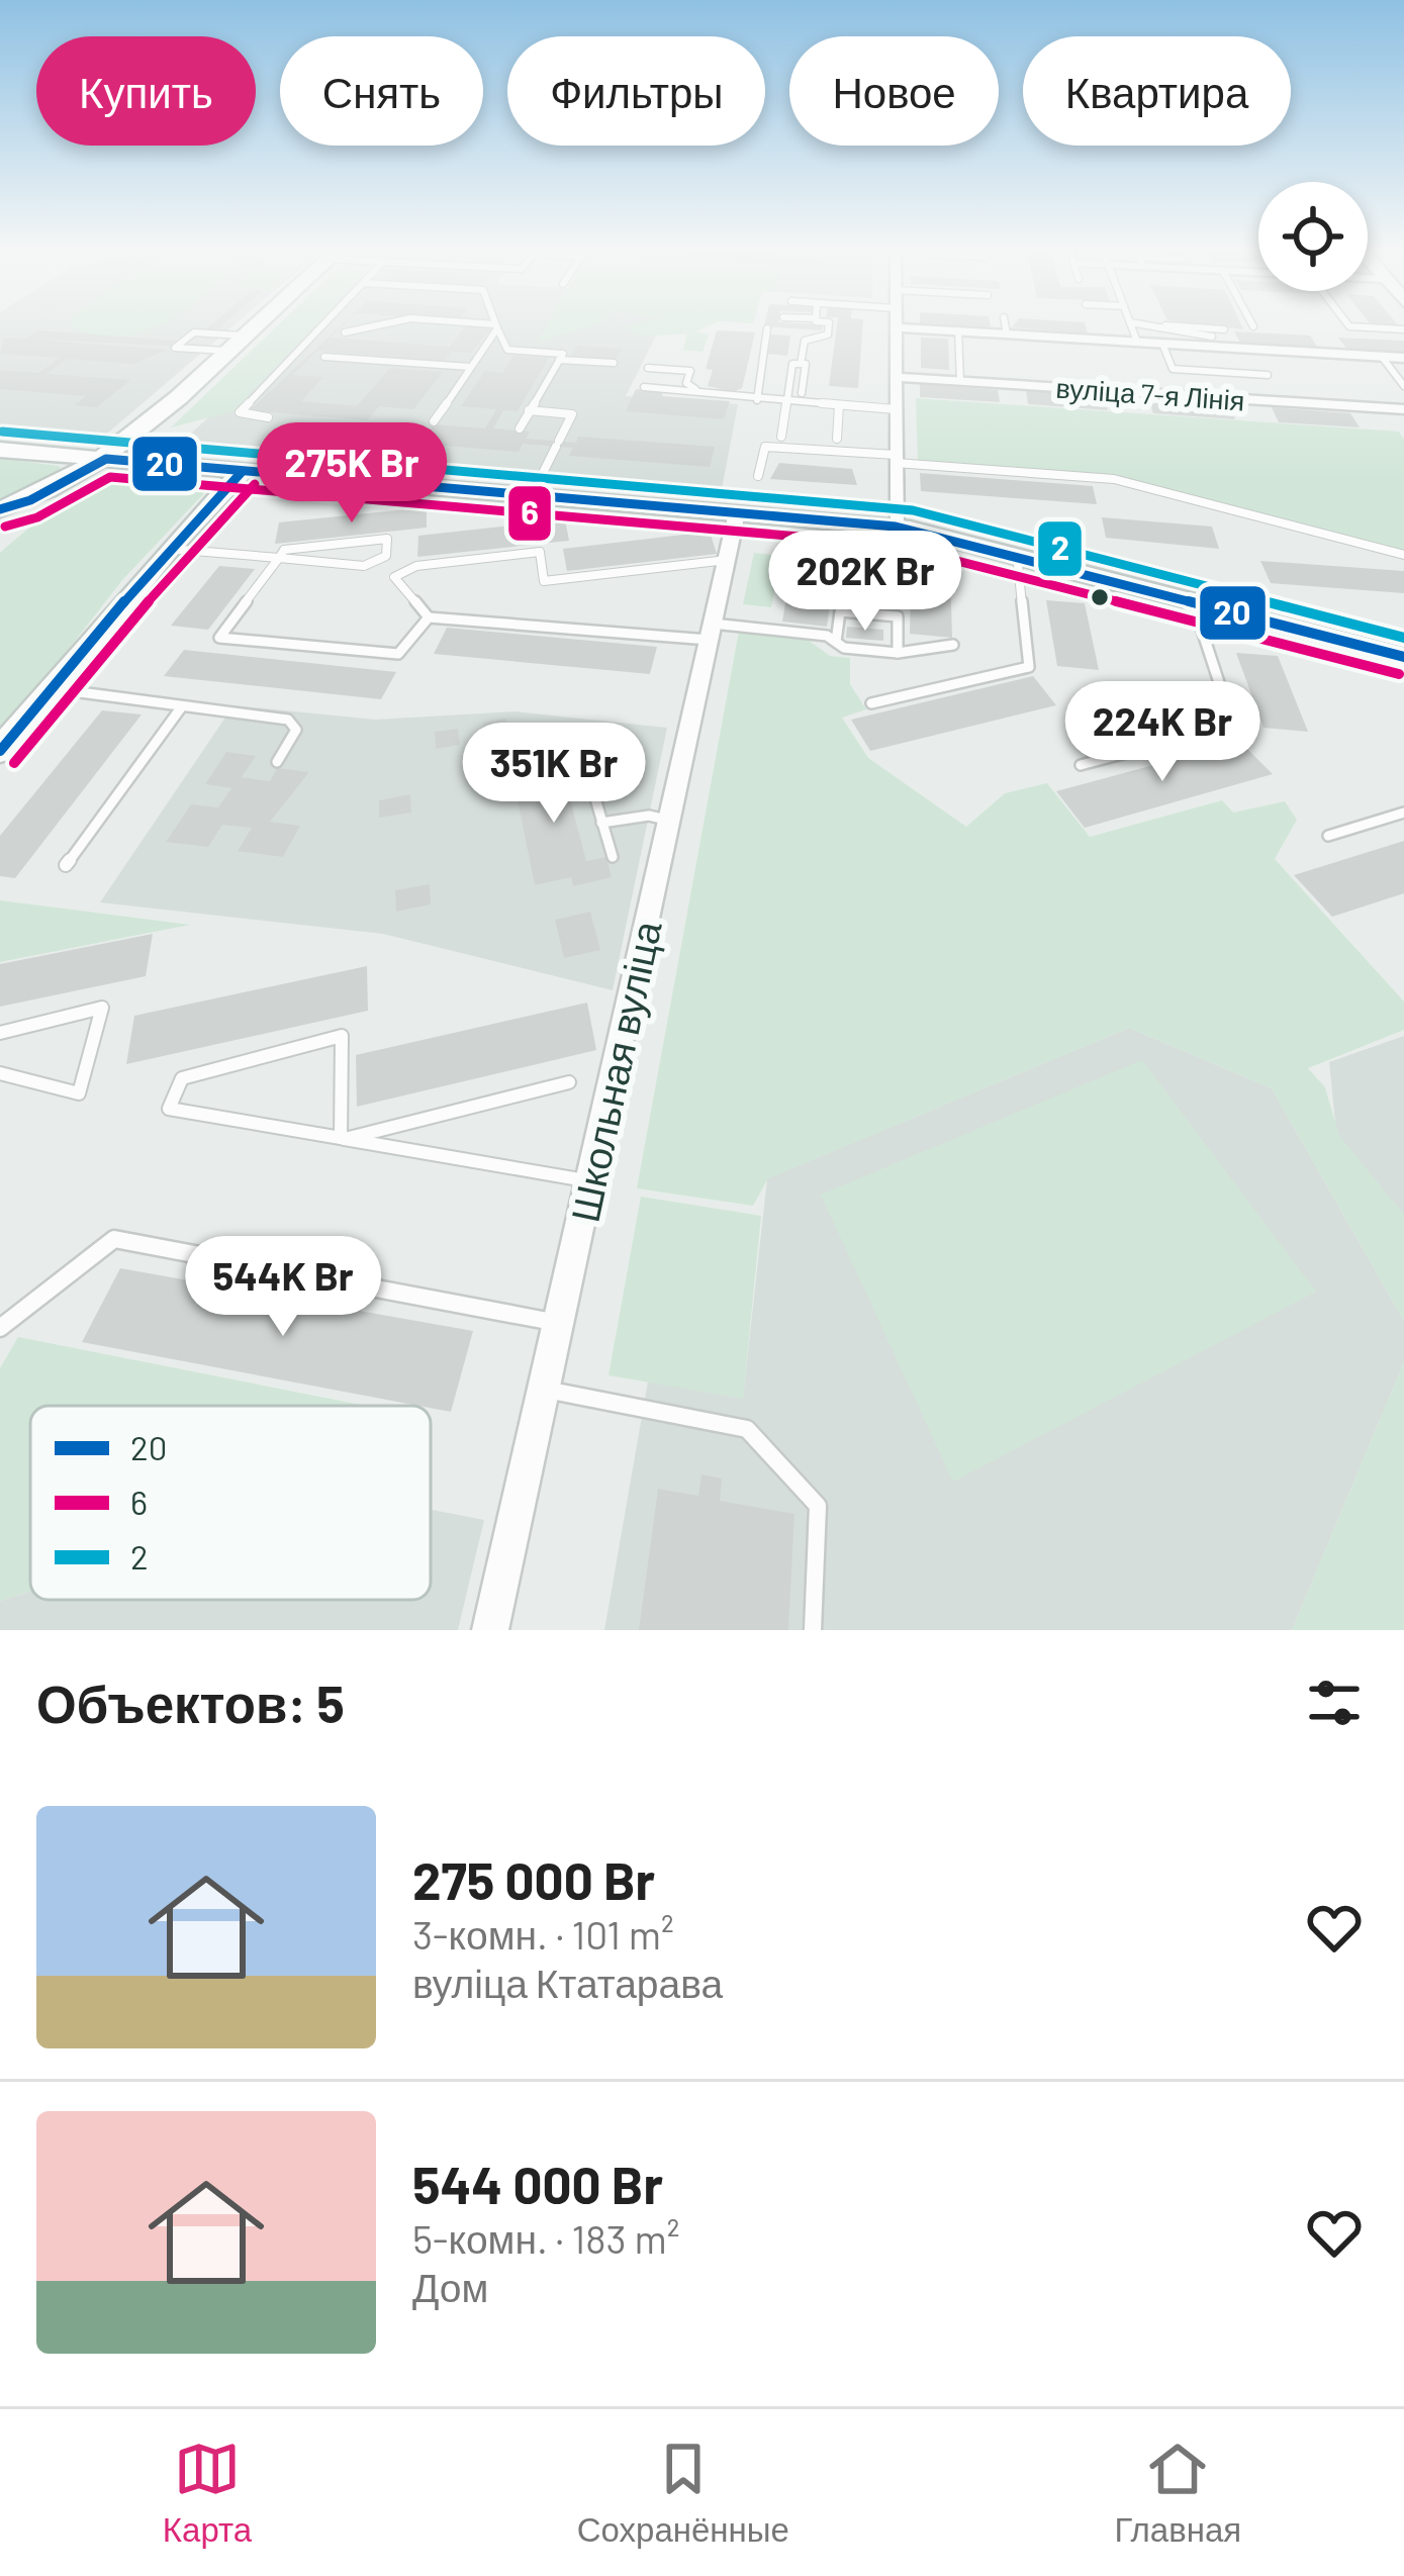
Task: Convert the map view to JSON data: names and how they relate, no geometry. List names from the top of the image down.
{
  "streets": {
    "street": ["вуліца 7-я Лінія", "Школьная вуліца"]
  },
  "lines": ["transit line 2", "transit line 20", "transit line 6"],
  "legend": ["20", "6", "2"],
  "page": {
    "chip": [
      "Купить",
      "Снять",
      "Фильтры",
      "Новое",
      "Квартира"
    ],
    "price": [
      "275K Br",
      "202K Br",
      "224K Br",
      "351K Br",
      "544K Br"
    ],
    "heading": "Объектов: 5",
    "list": [
      {
        "name": "275 000 Br",
        "note": "3-комн. · 101 m² · вуліца Ктатарава"
      },
      {
        "name": "544 000 Br",
        "note": "5-комн. · 183 m² · Дом"
      }
    ],
    "tabs": ["Карта", "Сохранённые", "Главная"]
  }
}
